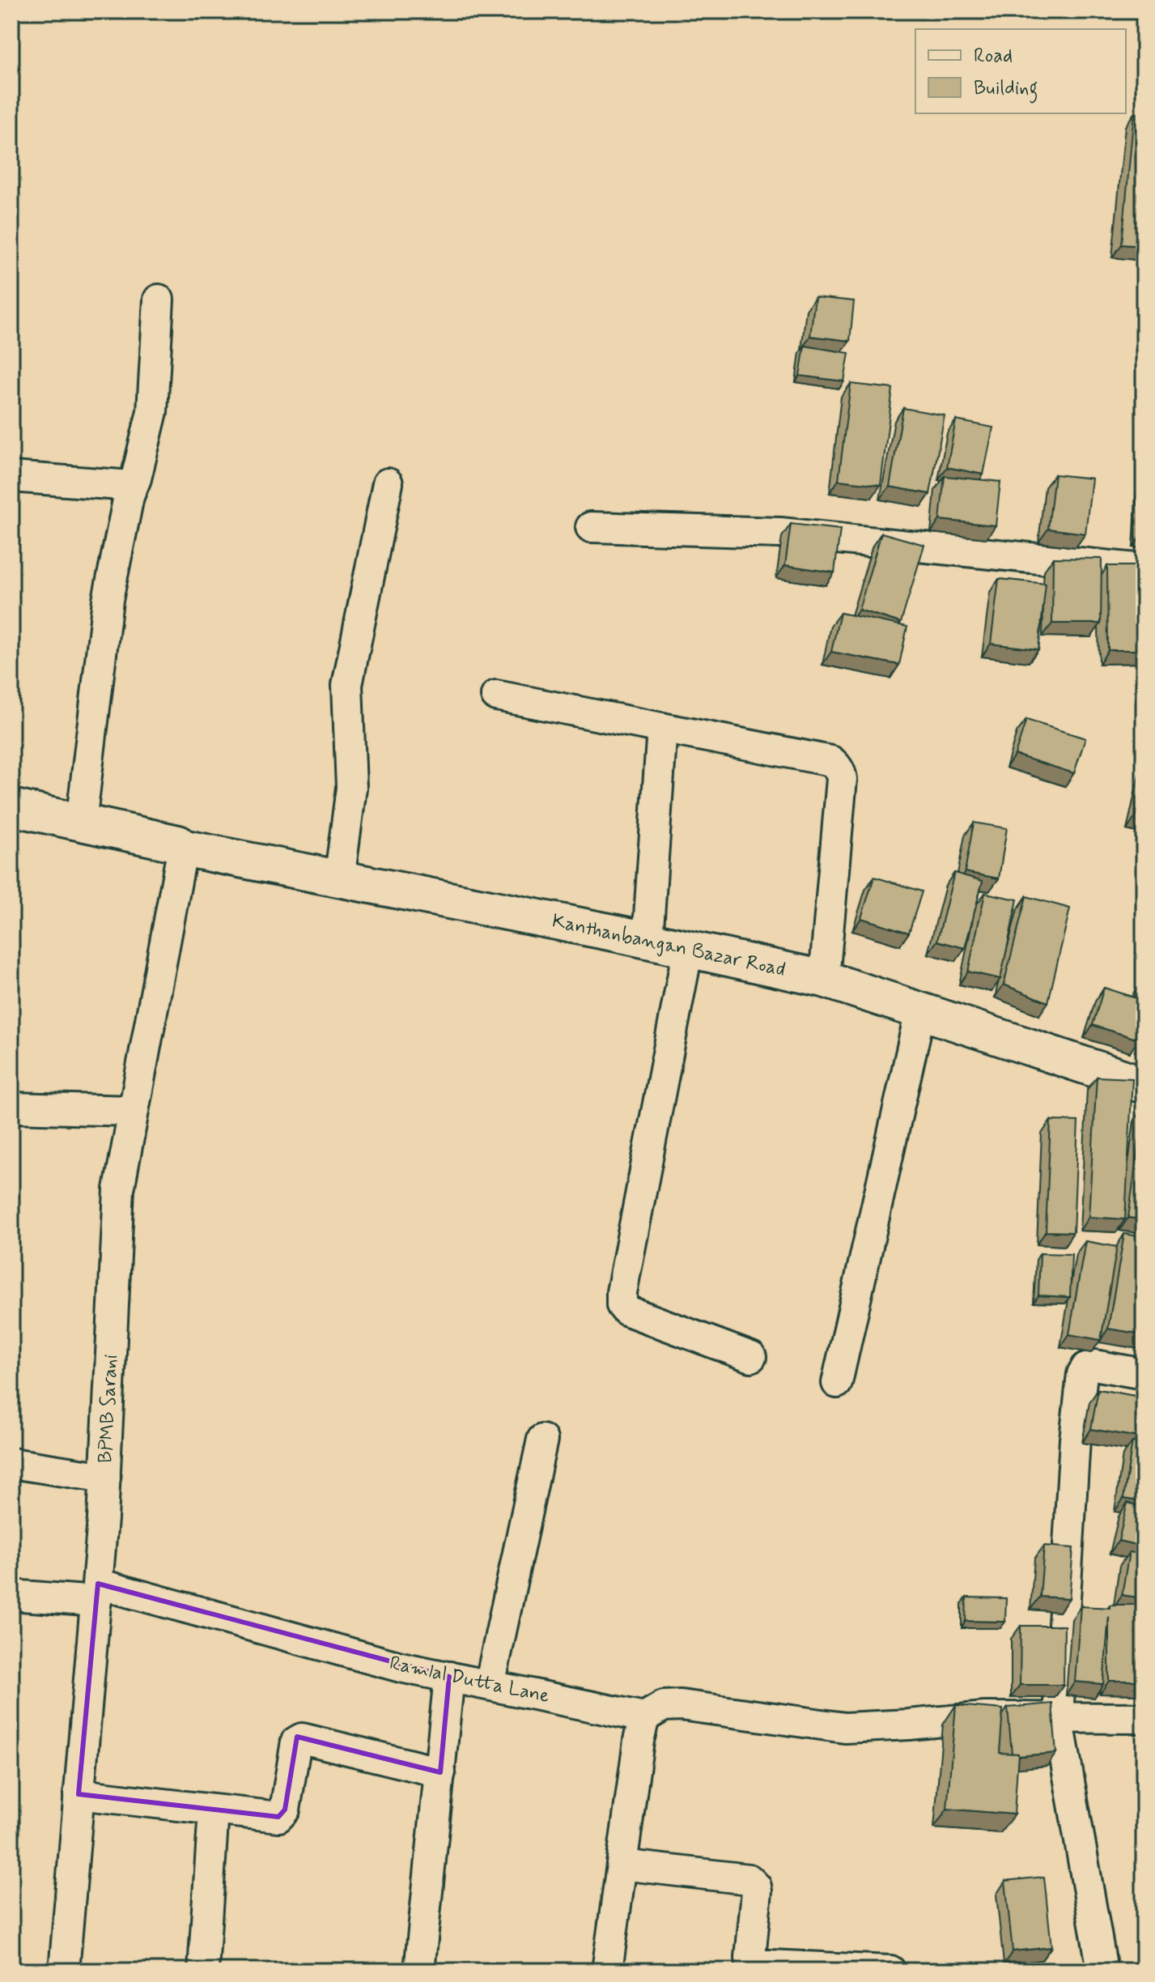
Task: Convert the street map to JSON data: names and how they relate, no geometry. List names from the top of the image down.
{
  "streets": {
    "street": ["Kanthanbangan Bazar Road", "BPMB Sarani", "Ramlal Dutta Lane"]
  },
  "crossings": [
    ["Kanthanbangan Bazar Road", "BPMB Sarani"],
    ["BPMB Sarani", "Ramlal Dutta Lane"]
  ],
  "legend": ["Road", "Building"]
}
